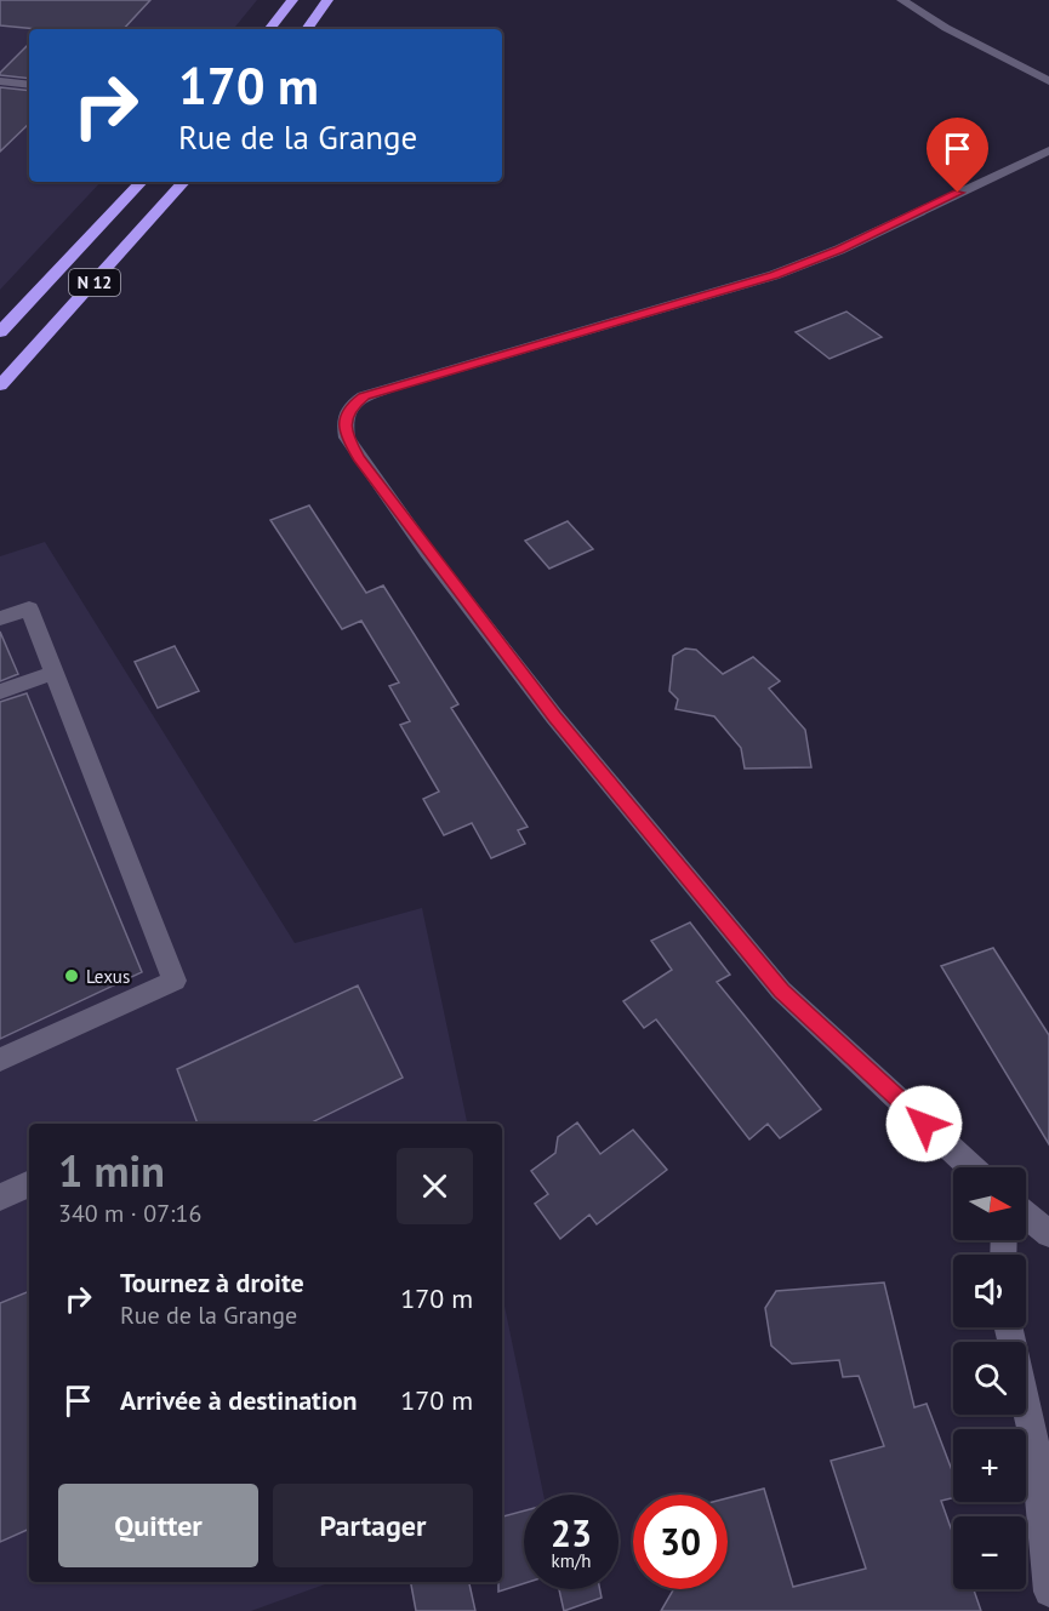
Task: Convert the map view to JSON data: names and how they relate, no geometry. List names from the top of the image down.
{
  "streets": {
    "highway": ["N 12"]
  },
  "places": ["Lexus"],
  "north": "right",
  "page": {
    "turn": ["170 m", "Rue de la Grange"],
    "heading": ["1 min", "340 m · 07:16"],
    "map_buttons": ["+", "−"],
    "list": [
      {
        "name": "Tournez à droite",
        "note": "Rue de la Grange",
        "value": "170 m"
      },
      {
        "name": "Arrivée à destination",
        "value": "170 m"
      }
    ],
    "buttons": ["Quitter", "Partager"],
    "speed": "23 km/h",
    "limit": "30"
  }
}
